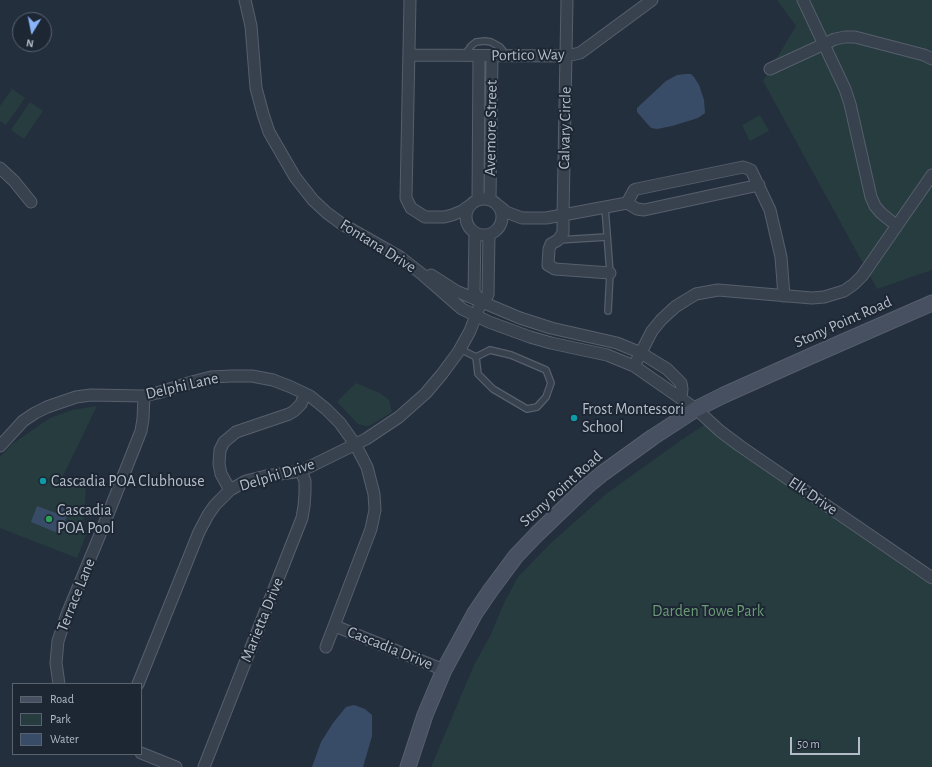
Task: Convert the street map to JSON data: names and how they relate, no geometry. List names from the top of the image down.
{
  "streets": {
    "main road": ["Stony Point Road"],
    "street": [
      "Portico Way",
      "Avemore Street",
      "Calvary Circle",
      "Fontana Drive",
      "Delphi Lane",
      "Delphi Drive",
      "Elk Drive",
      "Terrace Lane",
      "Marietta Drive",
      "Cascadia Drive"
    ]
  },
  "crossings": [
    ["Portico Way", "Avemore Street"],
    ["Portico Way", "Calvary Circle"],
    ["Fontana Drive", "Delphi Drive"],
    ["Fontana Drive", "Elk Drive"],
    ["Stony Point Road", "Elk Drive"],
    ["Stony Point Road", "Cascadia Drive"],
    ["Delphi Lane", "Delphi Drive"],
    ["Delphi Lane", "Terrace Lane"],
    ["Delphi Lane", "Cascadia Drive"],
    ["Delphi Drive", "Marietta Drive"]
  ],
  "parks": ["Darden Towe Park"],
  "places": ["Frost Montessori School", "Cascadia POA Clubhouse", "Cascadia POA Pool"],
  "legend": ["Road", "Park", "Water"],
  "scale_bar": "50 m",
  "north": "bottom"
}
